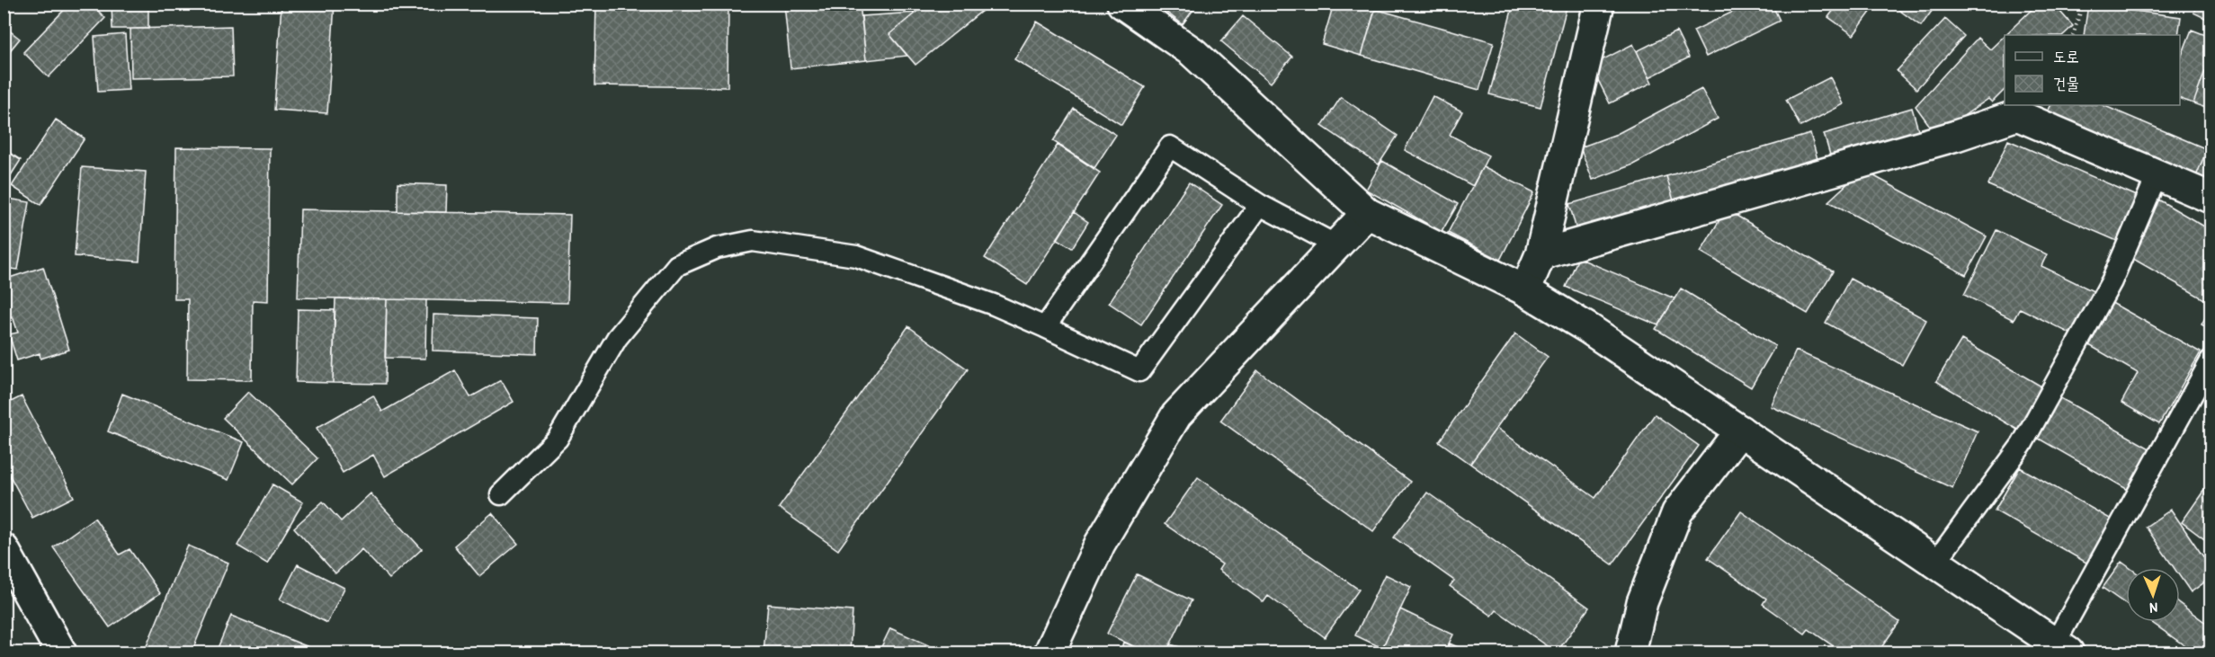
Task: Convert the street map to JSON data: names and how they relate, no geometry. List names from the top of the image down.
{
  "legend": ["도로", "건물"],
  "north": "bottom"
}
